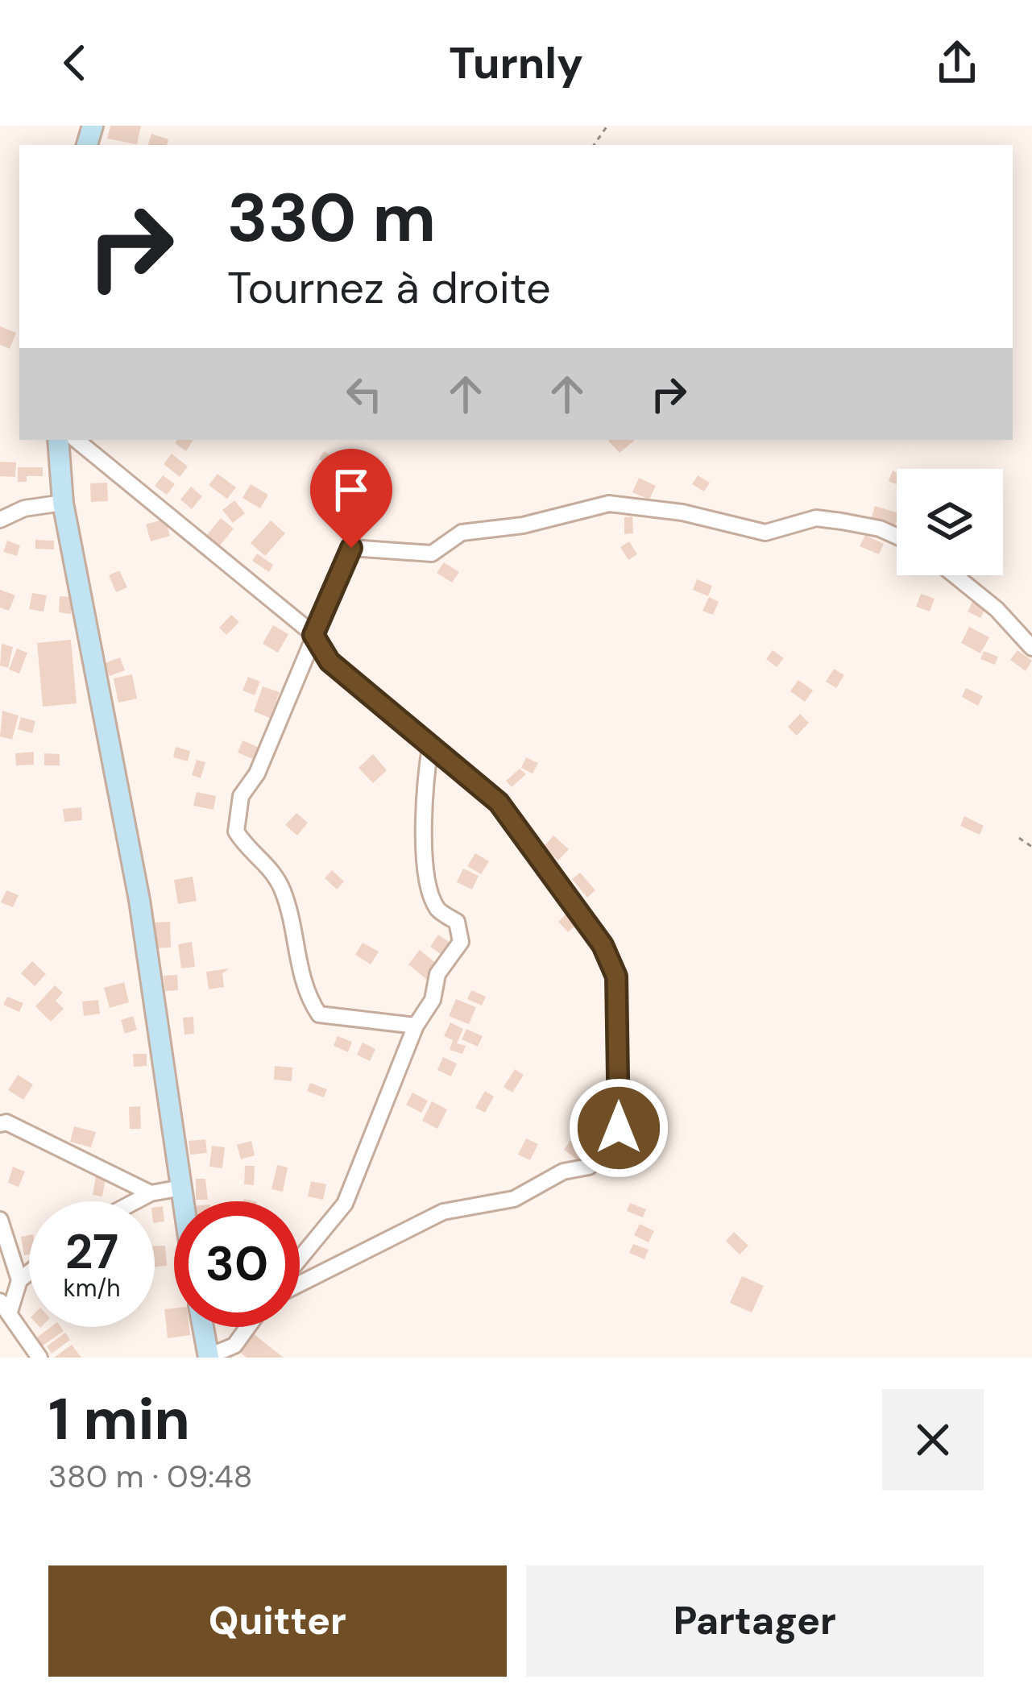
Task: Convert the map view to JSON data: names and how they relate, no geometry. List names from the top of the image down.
{
  "page": {
    "header": "Turnly",
    "turn": ["330 m", "Tournez à droite"],
    "speed": "27 km/h",
    "limit": "30",
    "heading": ["1 min", "380 m · 09:48"],
    "buttons": ["Quitter", "Partager"]
  }
}
